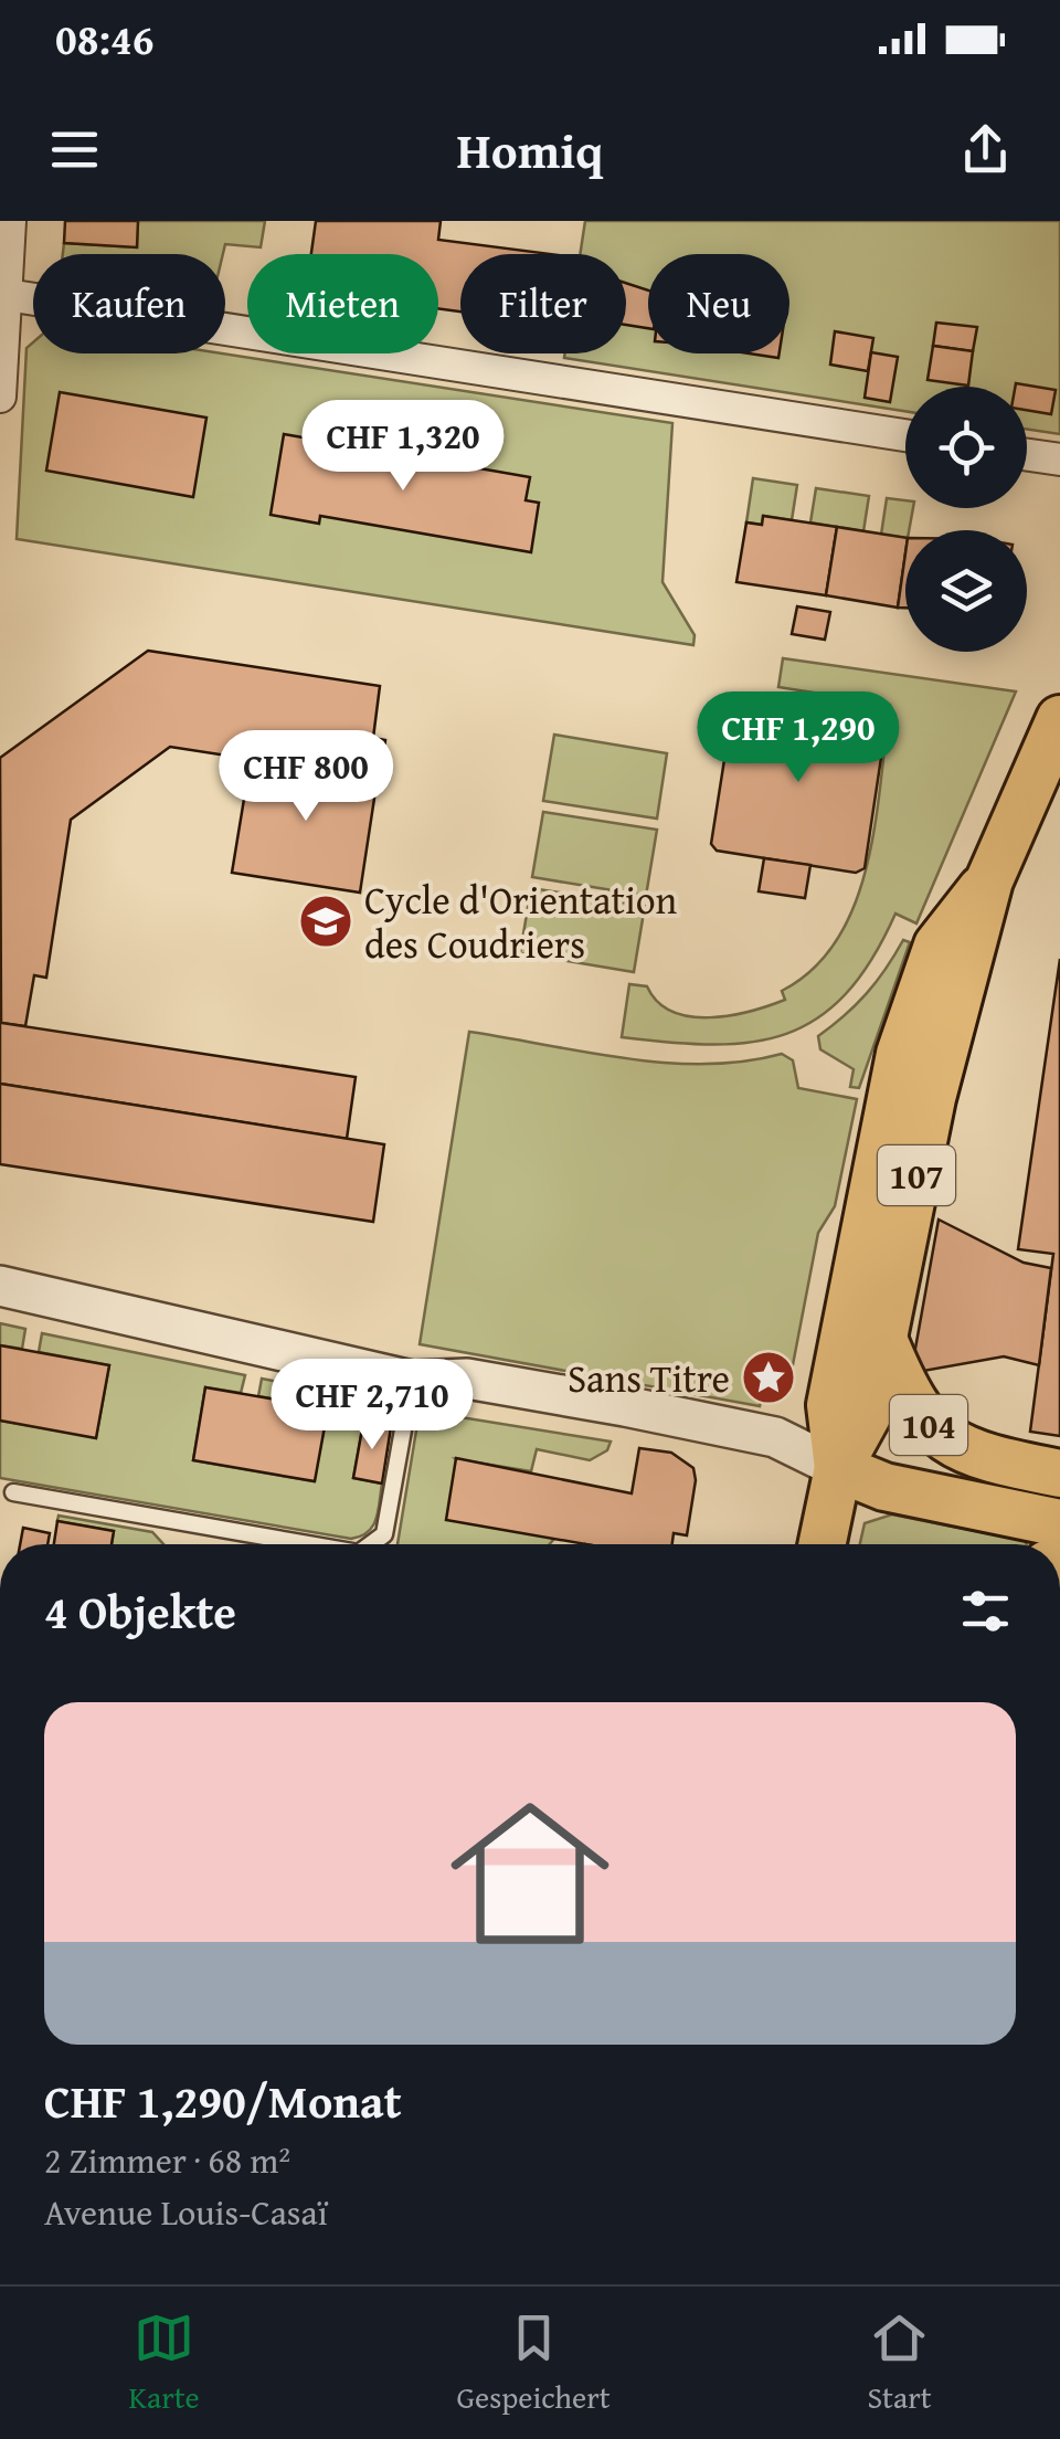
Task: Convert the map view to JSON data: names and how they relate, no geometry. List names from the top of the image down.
{
  "streets": {
    "main road": ["107", "104"]
  },
  "crossings": [
    ["107", "104"]
  ],
  "places": {
    "school or university": ["Cycle d'Orientation des Coudriers"],
    "place": ["Sans Titre"]
  },
  "page": {
    "status": "08:46",
    "header": "Homiq",
    "chip": [
      "Kaufen",
      "Mieten",
      "Filter",
      "Neu"
    ],
    "price": [
      "CHF 1,320",
      "CHF 1,290",
      "CHF 800",
      "CHF 2,710"
    ],
    "heading": "4 Objekte",
    "list": [
      {
        "name": "CHF 1,290/Monat",
        "note": "2 Zimmer · 68 m² · Avenue Louis-Casaï"
      }
    ],
    "tabs": ["Karte", "Gespeichert", "Start"]
  }
}
